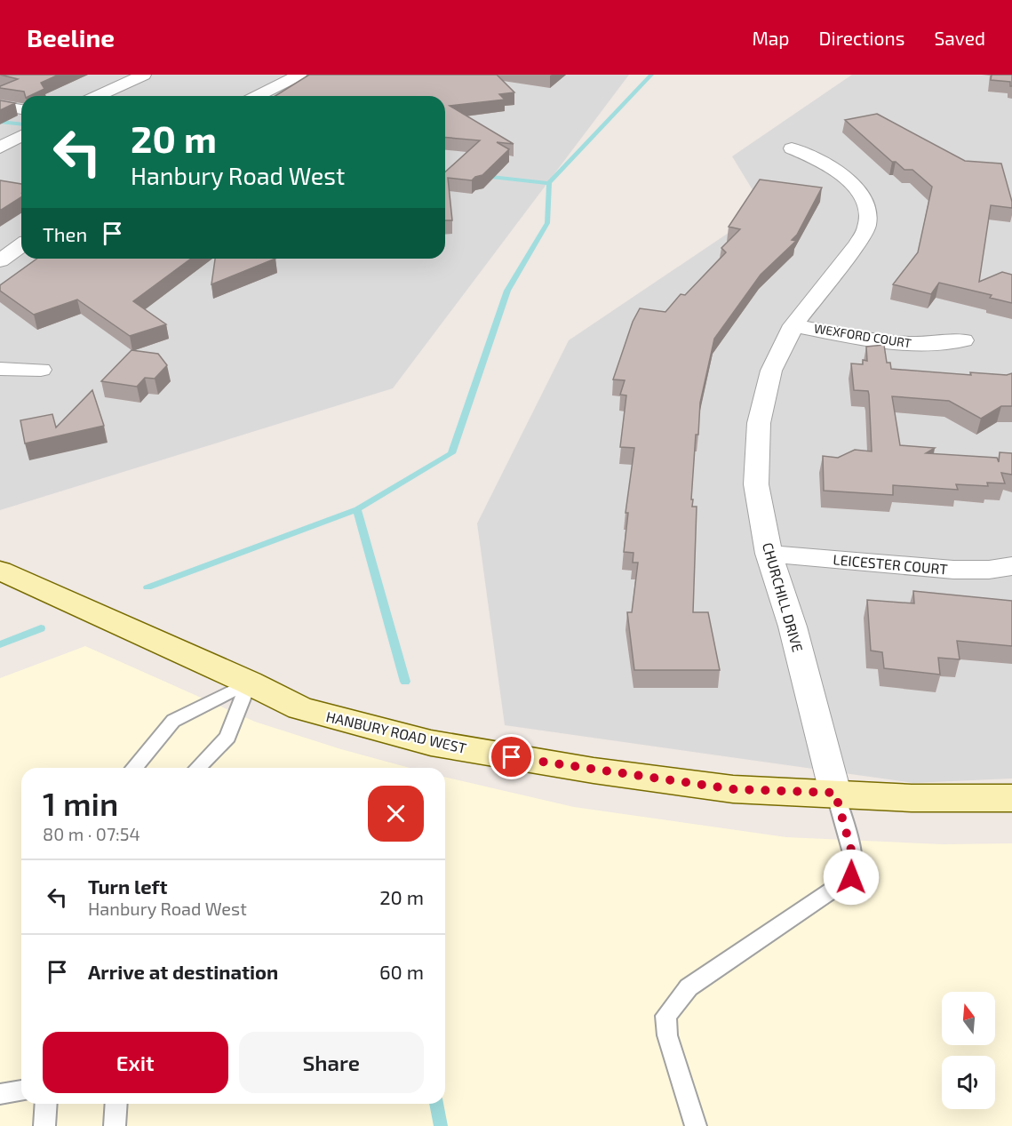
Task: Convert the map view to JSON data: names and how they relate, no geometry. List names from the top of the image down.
{
  "streets": {
    "main road": ["HANBURY ROAD WEST"],
    "street": ["WEXFORD COURT", "LEICESTER COURT", "CHURCHILL DRIVE"]
  },
  "crossings": [
    ["WEXFORD COURT", "CHURCHILL DRIVE"],
    ["LEICESTER COURT", "CHURCHILL DRIVE"],
    ["CHURCHILL DRIVE", "HANBURY ROAD WEST"]
  ],
  "north": "top",
  "page": {
    "header": "Beeline",
    "nav": ["Map", "Directions", "Saved"],
    "turn": ["20 m", "Hanbury Road West"],
    "then": "Then",
    "heading": ["1 min", "80 m · 07:54"],
    "list": [
      {
        "name": "Turn left",
        "note": "Hanbury Road West",
        "value": "20 m"
      },
      {
        "name": "Arrive at destination",
        "value": "60 m"
      }
    ],
    "buttons": ["Exit", "Share"]
  }
}
